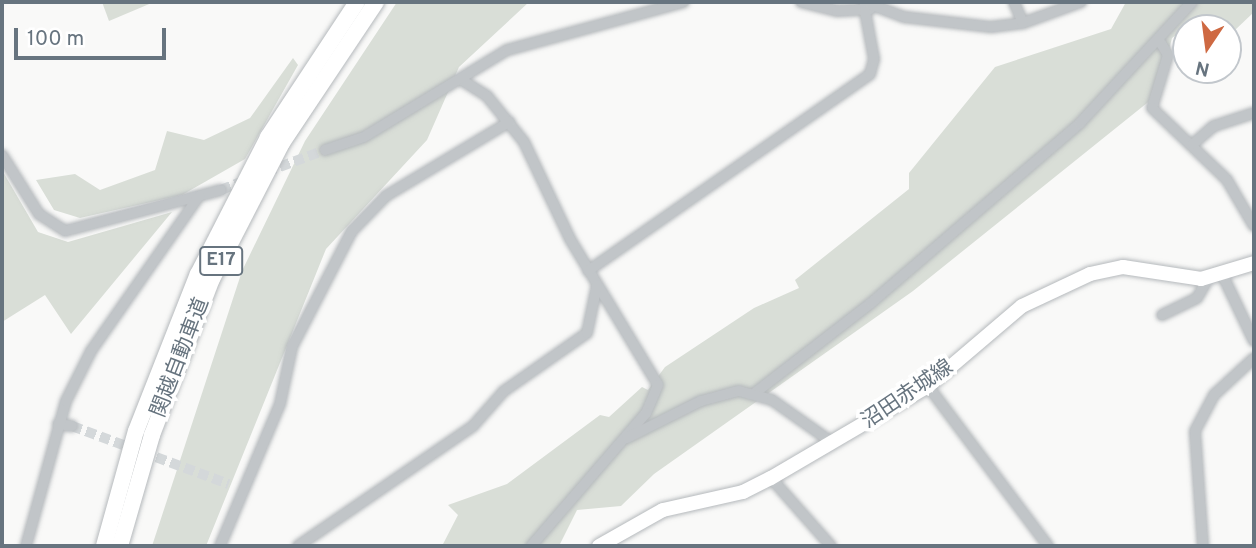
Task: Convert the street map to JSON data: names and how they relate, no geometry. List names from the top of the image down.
{
  "streets": {
    "highway": ["E17", "関越自動車道"],
    "main road": ["沼田赤城線"]
  },
  "scale_bar": "100 m",
  "north": "bottom"
}
